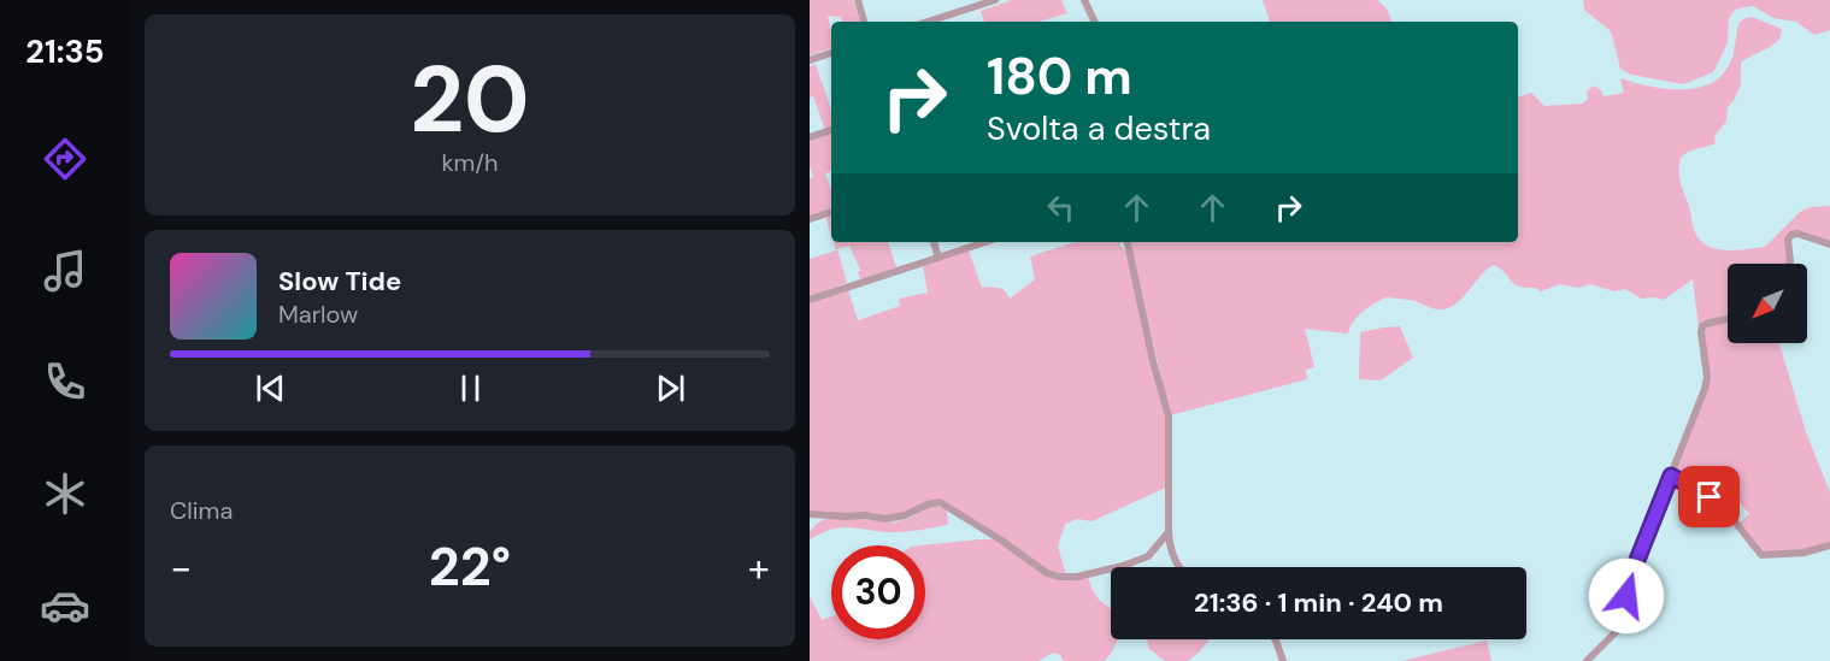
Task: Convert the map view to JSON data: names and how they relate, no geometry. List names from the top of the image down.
{
  "north": "bottom left",
  "page": {
    "tabs": "21:35",
    "tile": [
      ["20", "km/h"],
      "Clima"
    ],
    "turn": ["180 m", "Svolta a destra"],
    "song": ["Slow Tide", "Marlow"],
    "heat": ["−", "22°", "+"],
    "limit": "30",
    "trip": "21:36 · 1 min · 240 m"
  }
}
